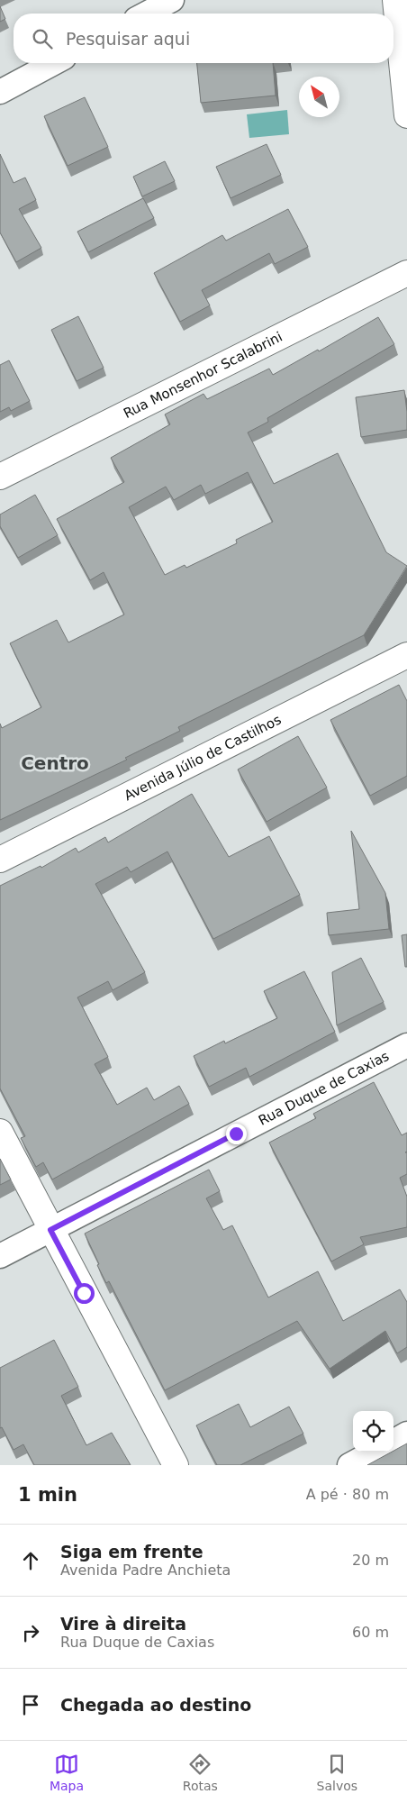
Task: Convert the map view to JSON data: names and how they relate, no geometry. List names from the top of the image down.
{
  "streets": {
    "street": ["Rua Monsenhor Scalabrini", "Avenida Júlio de Castilhos", "Rua Duque de Caxias"]
  },
  "districts": ["Centro"],
  "north": "top left",
  "page": {
    "search": "Pesquisar aqui",
    "heading": ["1 min", "A pé · 80 m"],
    "list": [
      ["Siga em frente", "Avenida Padre Anchieta", "20 m"],
      ["Vire à direita", "Rua Duque de Caxias", "60 m"],
      "Chegada ao destino"
    ],
    "nav": ["Mapa", "Rotas", "Salvos"]
  }
}
